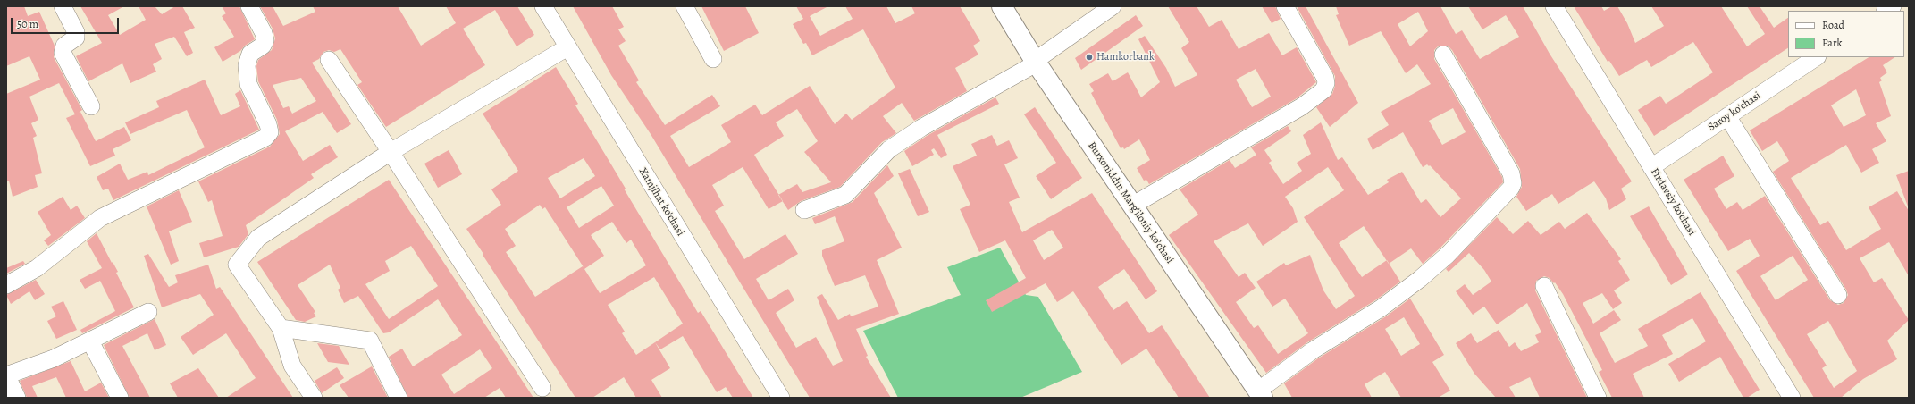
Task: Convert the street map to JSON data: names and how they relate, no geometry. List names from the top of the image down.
{
  "streets": {
    "main road": ["Burxoniddin Marg’iloniy ko’chasi"],
    "street": ["Saroy ko'chasi", "Xamjihat ko'chasi", "Firdavsiy ko'chasi"]
  },
  "crossings": [
    ["Saroy ko'chasi", "Firdavsiy ko'chasi"]
  ],
  "places": ["Hamkorbank"],
  "legend": ["Road", "Park"],
  "scale_bar": "50 m"
}
